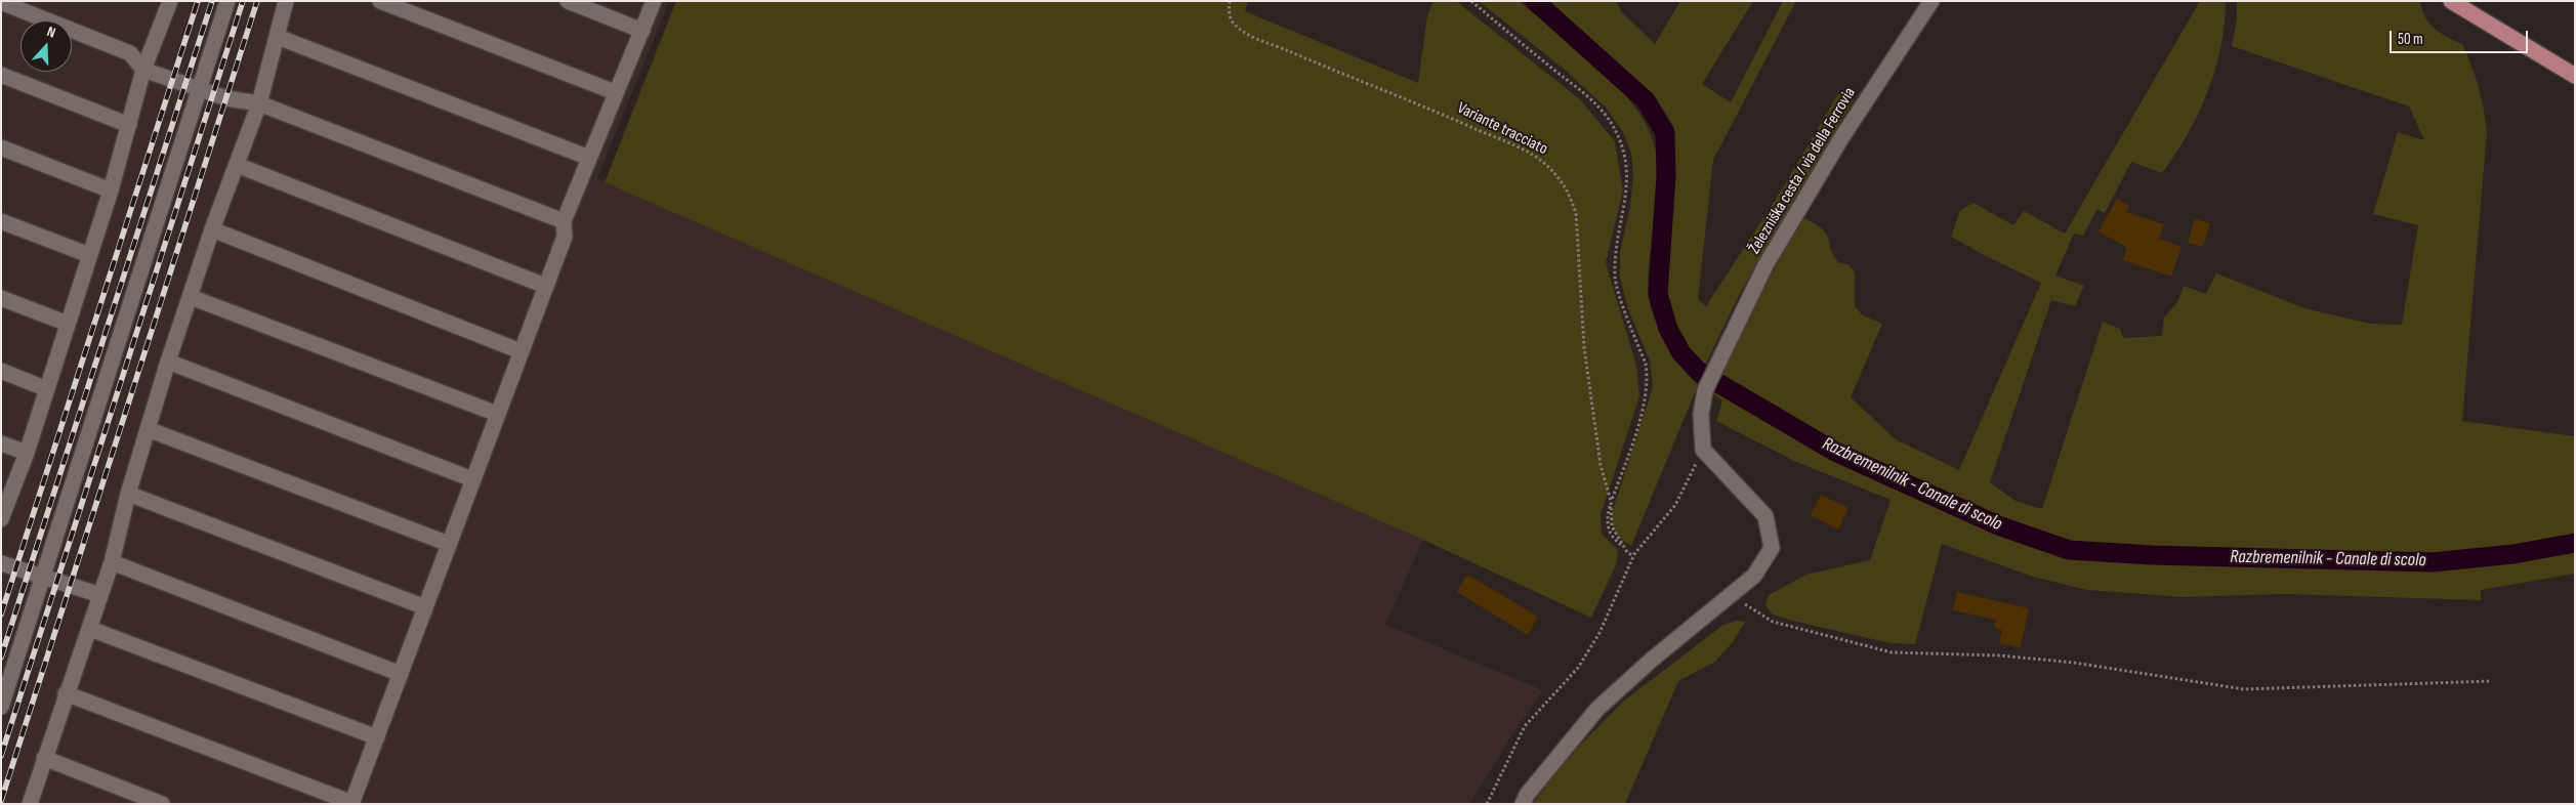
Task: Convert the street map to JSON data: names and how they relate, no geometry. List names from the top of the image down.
{
  "streets": {
    "street": ["Železniška cesta / via della Ferrovia"],
    "path": ["Variante tracciato"]
  },
  "water": ["Razbremenilnik - Canale di scolo"],
  "scale_bar": "50 m",
  "north": "top"
}
